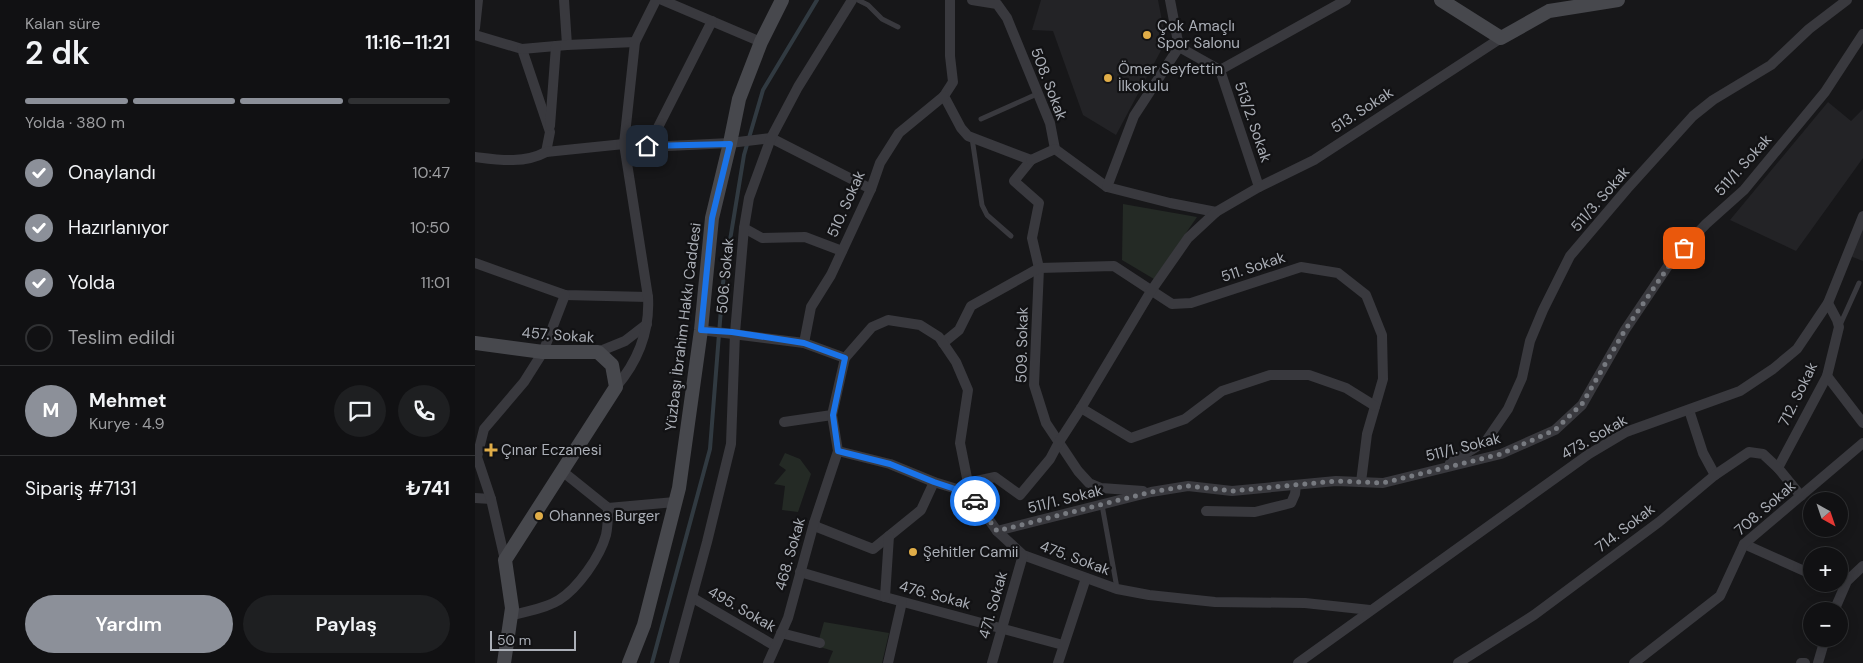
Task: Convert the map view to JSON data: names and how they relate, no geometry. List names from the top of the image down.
{
  "streets": {
    "main road": ["513. Sokak", "Yüzbaşı İbrahim Hakkı Caddesi", "457. Sokak"],
    "street": [
      "508. Sokak",
      "513/2. Sokak",
      "511/1. Sokak",
      "511/3. Sokak",
      "510. Sokak",
      "511. Sokak",
      "506. Sokak",
      "509. Sokak",
      "712. Sokak",
      "473. Sokak",
      "708. Sokak",
      "714. Sokak",
      "468. Sokak",
      "475. Sokak",
      "476. Sokak",
      "471. Sokak",
      "495. Sokak"
    ]
  },
  "crossings": [
    ["513. Sokak", "513/2. Sokak"],
    ["513. Sokak", "511. Sokak"],
    ["511/1. Sokak", "511/3. Sokak"],
    ["511/1. Sokak", "511. Sokak"],
    ["511/1. Sokak", "509. Sokak"],
    ["511/1. Sokak", "475. Sokak"],
    ["511. Sokak", "509. Sokak"],
    ["506. Sokak", "495. Sokak"],
    ["712. Sokak", "714. Sokak"],
    ["473. Sokak", "475. Sokak"],
    ["708. Sokak", "714. Sokak"],
    ["468. Sokak", "476. Sokak"],
    ["468. Sokak", "495. Sokak"],
    ["475. Sokak", "471. Sokak"],
    ["476. Sokak", "471. Sokak"]
  ],
  "places": {
    "other": [
      "Çok Amaçlı Spor Salonu",
      "Ömer Seyfettin İlkokulu",
      "Ohannes Burger",
      "Şehitler Camii"
    ],
    "health": ["Çınar Eczanesi"]
  },
  "scale_bar": "50 m",
  "north": "bottom right",
  "page": {
    "heading": ["2 dk", "Kalan süre", "11:16–11:21"],
    "panel": [
      "Mehmet",
      "Kurye · 4.9",
      "Sipariş #7131",
      "₺741"
    ],
    "bar": "Yolda · 380 m",
    "list": [
      ["Onaylandı", "10:47"],
      ["Hazırlanıyor", "10:50"],
      ["Yolda", "11:01"],
      "Teslim edildi"
    ],
    "round": "M",
    "map_buttons": ["+", "−"],
    "buttons": ["Yardım", "Paylaş"],
    "scale": "50 m"
  }
}
